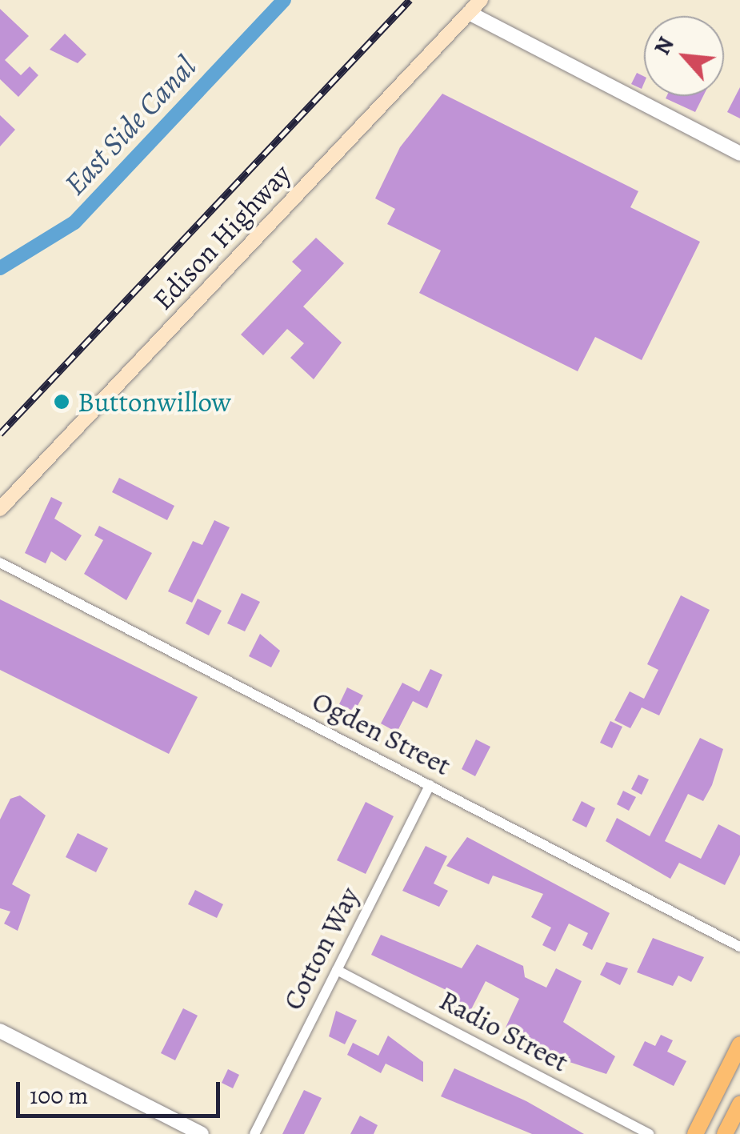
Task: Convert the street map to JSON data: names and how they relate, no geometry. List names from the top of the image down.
{
  "streets": {
    "main road": ["Edison Highway"],
    "street": ["Ogden Street", "Cotton Way", "Radio Street"]
  },
  "crossings": [
    ["Ogden Street", "Cotton Way"],
    ["Cotton Way", "Radio Street"]
  ],
  "water": ["East Side Canal"],
  "places": ["Buttonwillow"],
  "scale_bar": "100 m",
  "north": "top left"
}
